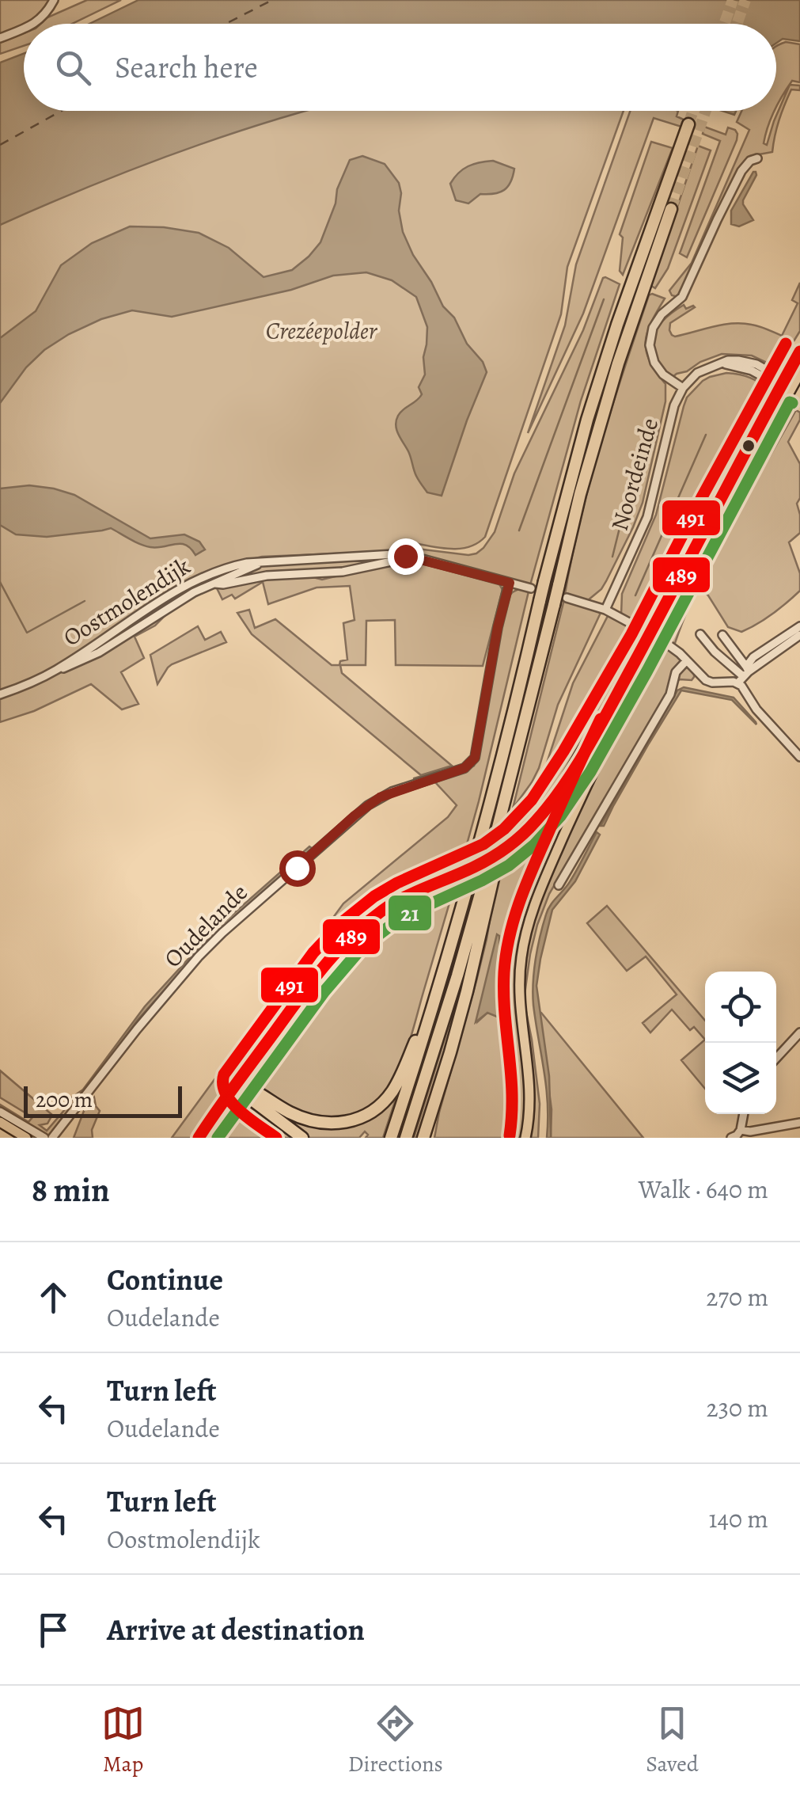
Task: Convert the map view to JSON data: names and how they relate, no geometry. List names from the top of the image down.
{
  "streets": {
    "street": ["Noordeinde", "Oostmolendijk", "Oudelande"]
  },
  "crossings": [
    ["Oostmolendijk", "Oudelande"]
  ],
  "parks": ["Crezéepolder"],
  "lines": ["transit line 491", "transit line 489", "transit line 21"],
  "scale_bar": "200 m",
  "page": {
    "search": "Search here",
    "scale": "200 m",
    "heading": ["8 min", "Walk · 640 m"],
    "list": [
      ["Continue", "Oudelande", "270 m"],
      ["Turn left", "Oudelande", "230 m"],
      ["Turn left", "Oostmolendijk", "140 m"],
      "Arrive at destination"
    ],
    "nav": ["Map", "Directions", "Saved"]
  }
}
